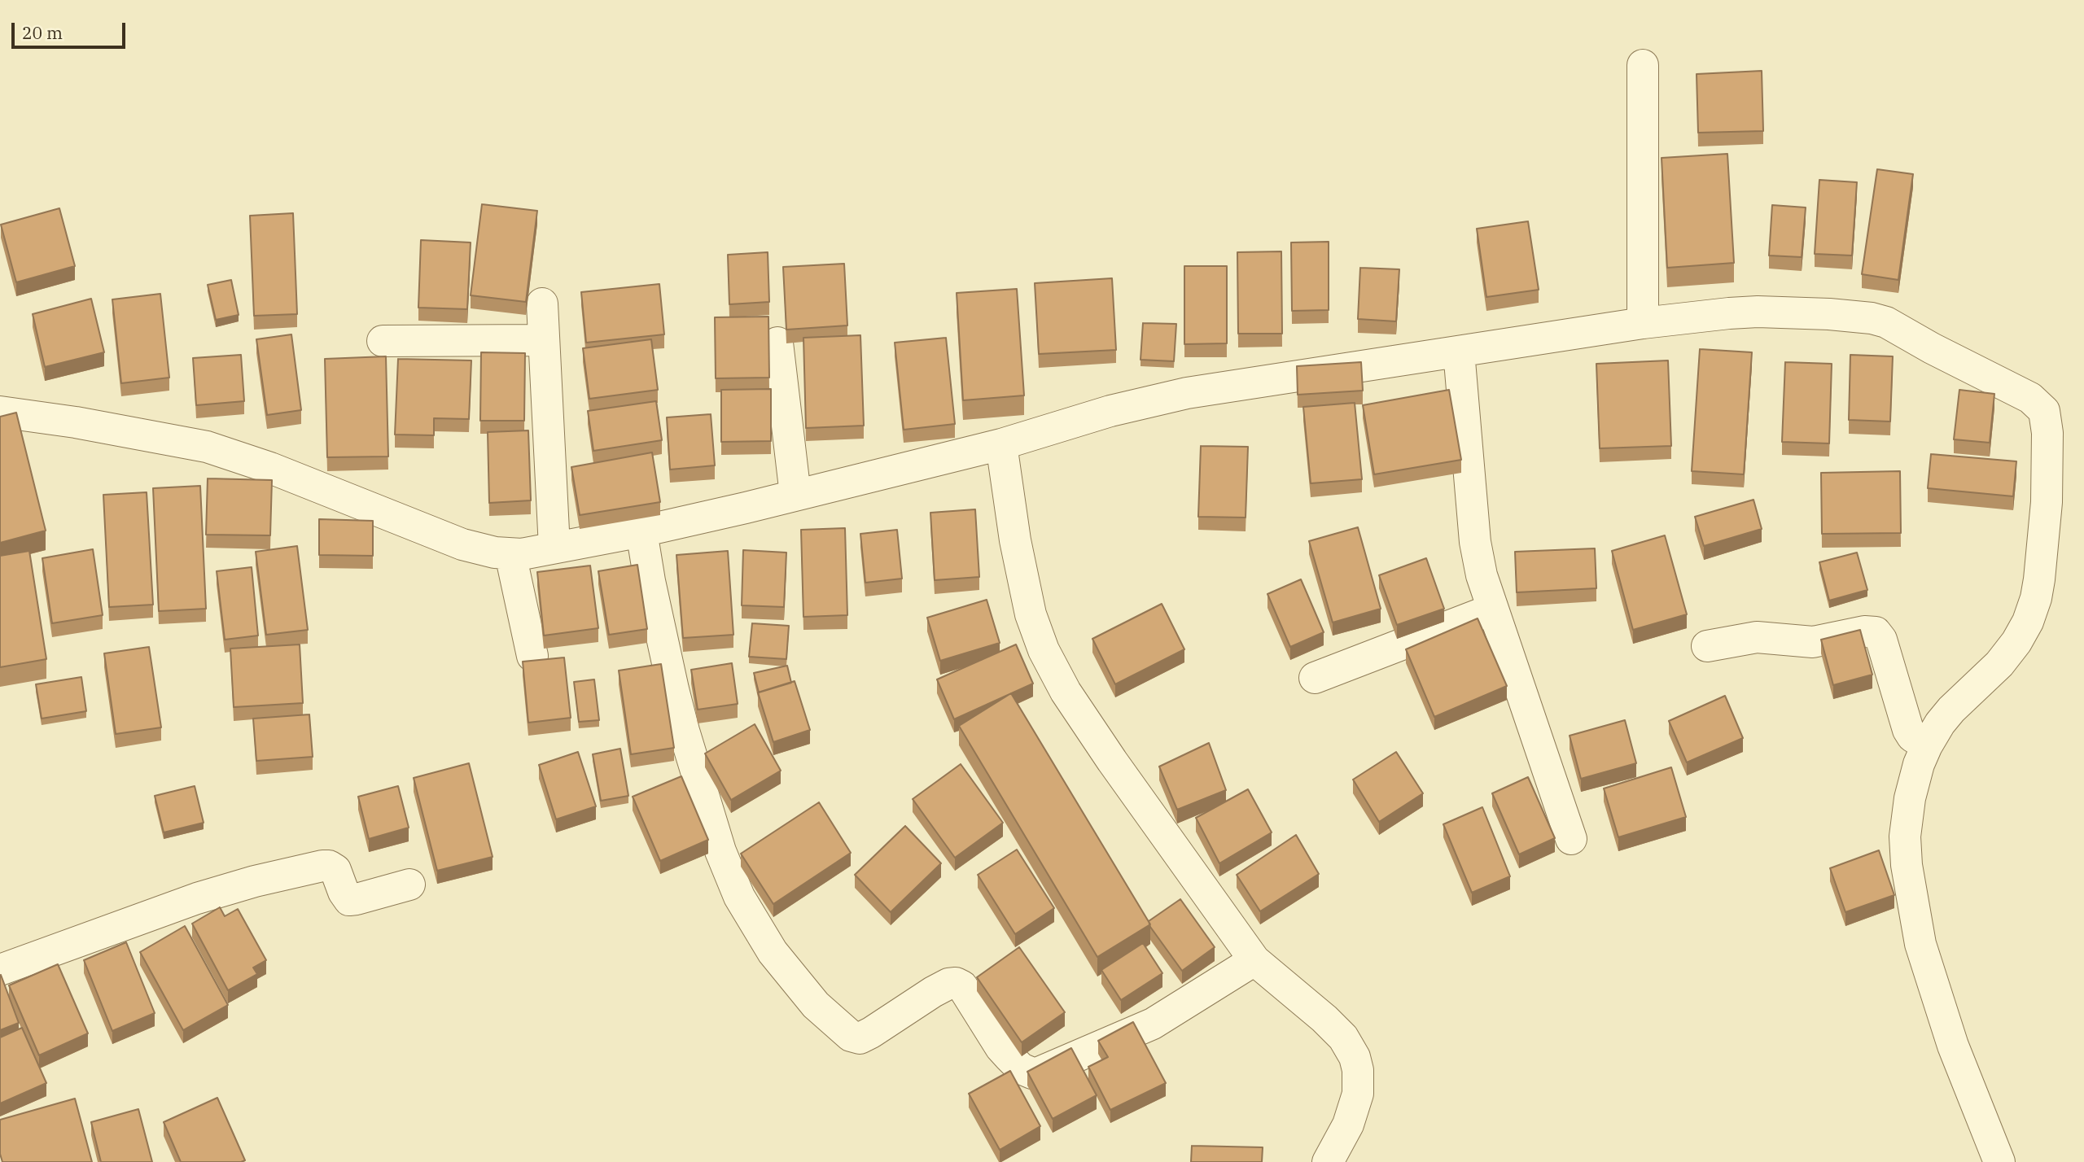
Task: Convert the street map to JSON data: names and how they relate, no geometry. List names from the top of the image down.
{
  "scale_bar": "20 m"
}
